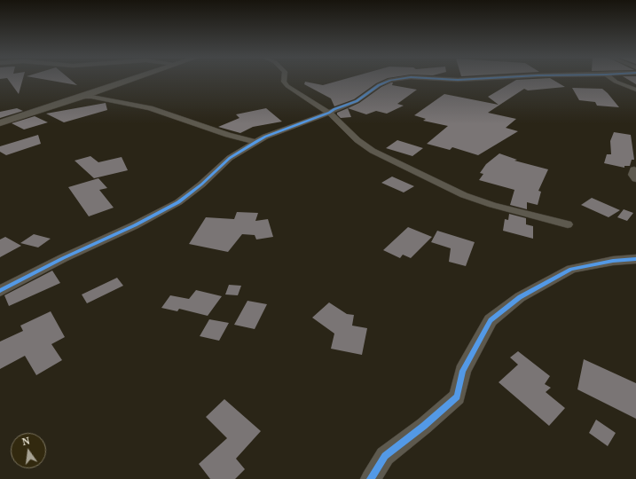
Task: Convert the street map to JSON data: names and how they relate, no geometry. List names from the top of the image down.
{
  "north": "top"
}
